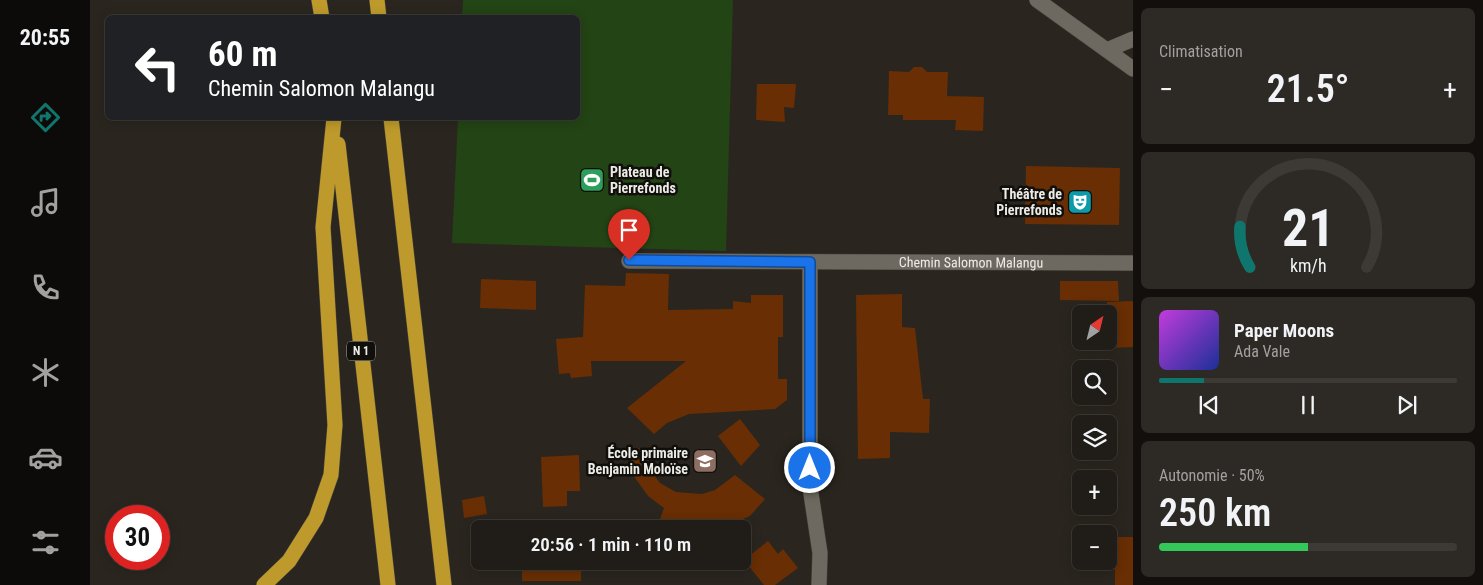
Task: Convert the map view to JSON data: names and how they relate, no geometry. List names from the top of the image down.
{
  "streets": {
    "highway": ["N 1"],
    "street": ["Chemin Salomon Malangu"]
  },
  "places": {
    "sports": ["Plateau de Pierrefonds"],
    "theatre": ["Théâtre de Pierrefonds"],
    "school or university": ["École primaire Benjamin Moloïse"]
  },
  "north": "top right",
  "page": {
    "tabs": "20:55",
    "tile": [
      "Climatisation",
      ["Autonomie · 50%", "250 km"]
    ],
    "turn": ["60 m", "Chemin Salomon Malangu"],
    "heat": ["−", "21.5°", "+"],
    "map_buttons": ["+", "−"],
    "song": ["Paper Moons", "Ada Vale"],
    "limit": "30",
    "trip": "20:56 · 1 min · 110 m",
    "gauge": ["21", "km/h"]
  }
}
